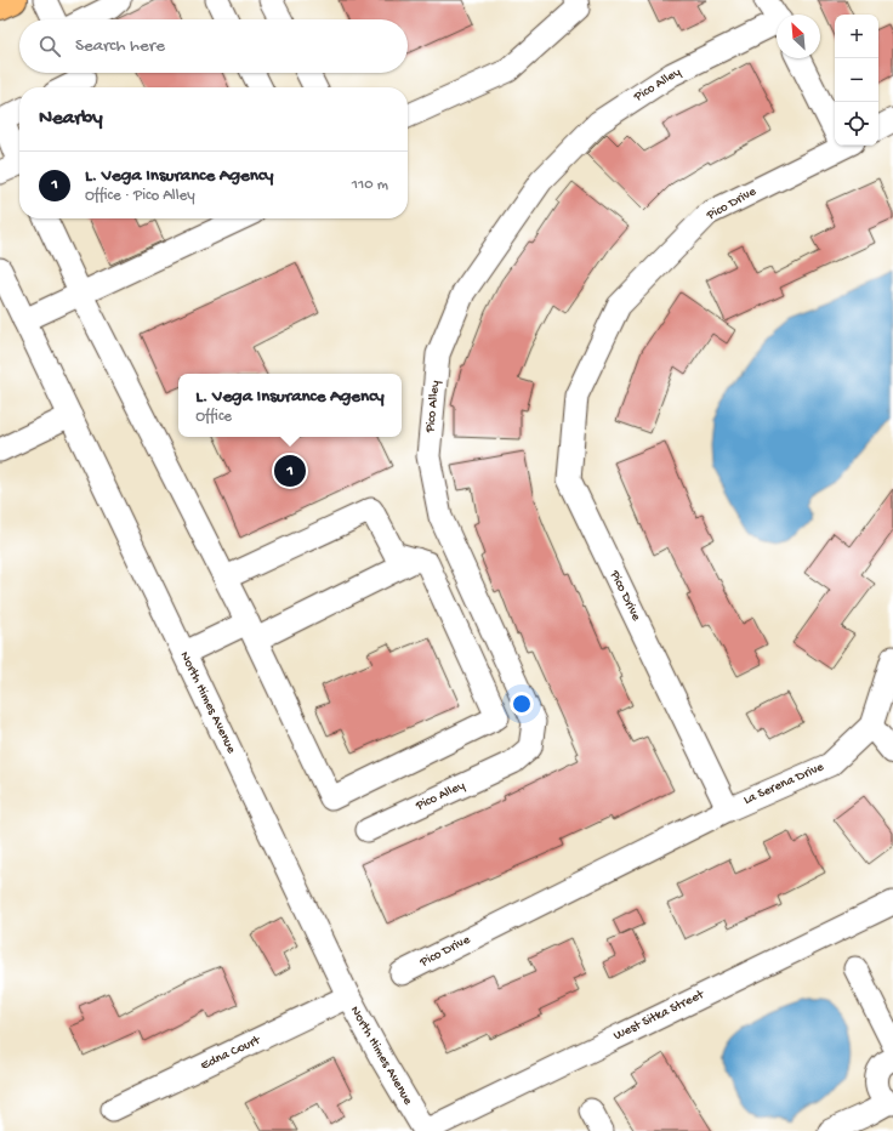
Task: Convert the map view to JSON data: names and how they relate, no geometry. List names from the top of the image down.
{
  "streets": {
    "street": [
      "Pico Alley",
      "Pico Drive",
      "North Himes Avenue",
      "La Serena Drive",
      "West Sitka Street",
      "Edna Court"
    ]
  },
  "crossings": [
    ["Pico Drive", "La Serena Drive"],
    ["North Himes Avenue", "West Sitka Street"],
    ["North Himes Avenue", "Edna Court"]
  ],
  "north": "top left",
  "page": {
    "map_buttons": ["+", "−"],
    "search": "Search here",
    "heading": "Nearby",
    "list": [
      {
        "mark": "1",
        "name": "L. Vega Insurance Agency",
        "note": "Office · Pico Alley",
        "value": "110 m"
      }
    ],
    "popup": ["L. Vega Insurance Agency", "Office"],
    "pins": "1"
  }
}
